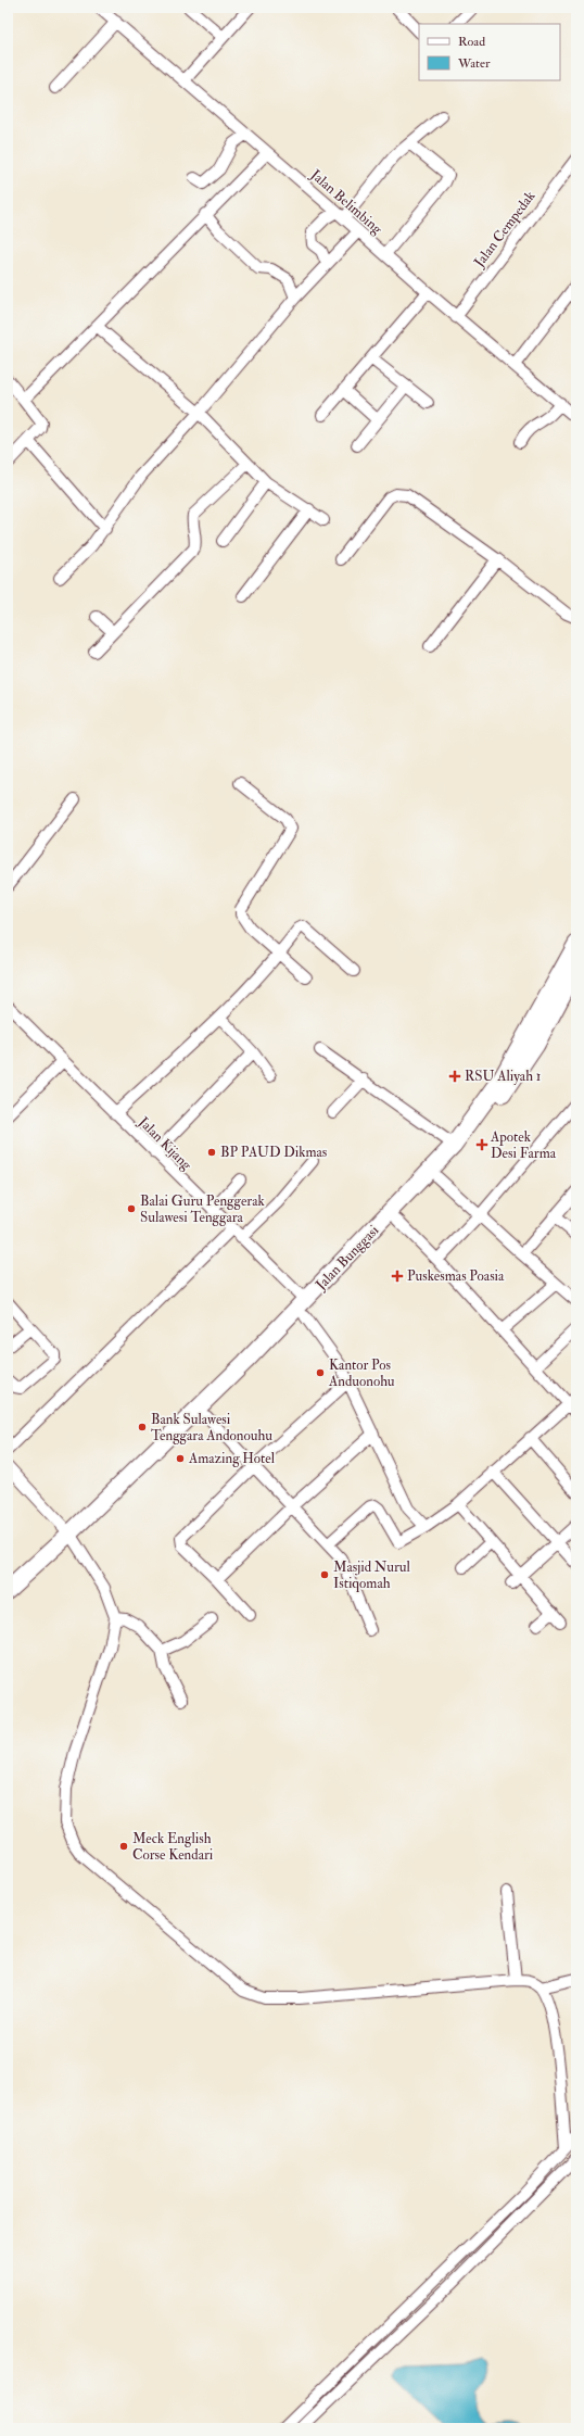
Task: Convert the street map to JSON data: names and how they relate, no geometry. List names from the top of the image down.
{
  "streets": {
    "highway": ["Jalan Bunggasi"],
    "street": ["Jalan Belimbing", "Jalan Cempedak", "Jalan Kijang"]
  },
  "crossings": [
    ["Jalan Belimbing", "Jalan Cempedak"],
    ["Jalan Kijang", "Jalan Bunggasi"]
  ],
  "places": {
    "health": ["RSU Aliyah 1", "Apotek Desi Farma", "Puskesmas Poasia"],
    "other": [
      "BP PAUD Dikmas",
      "Balai Guru Penggerak Sulawesi Tenggara",
      "Kantor Pos Anduonohu",
      "Bank Sulawesi Tenggara Andonouhu",
      "Amazing Hotel",
      "Masjid Nurul Istiqomah",
      "Meck English Corse Kendari"
    ]
  },
  "legend": ["Road", "Water"]
}
